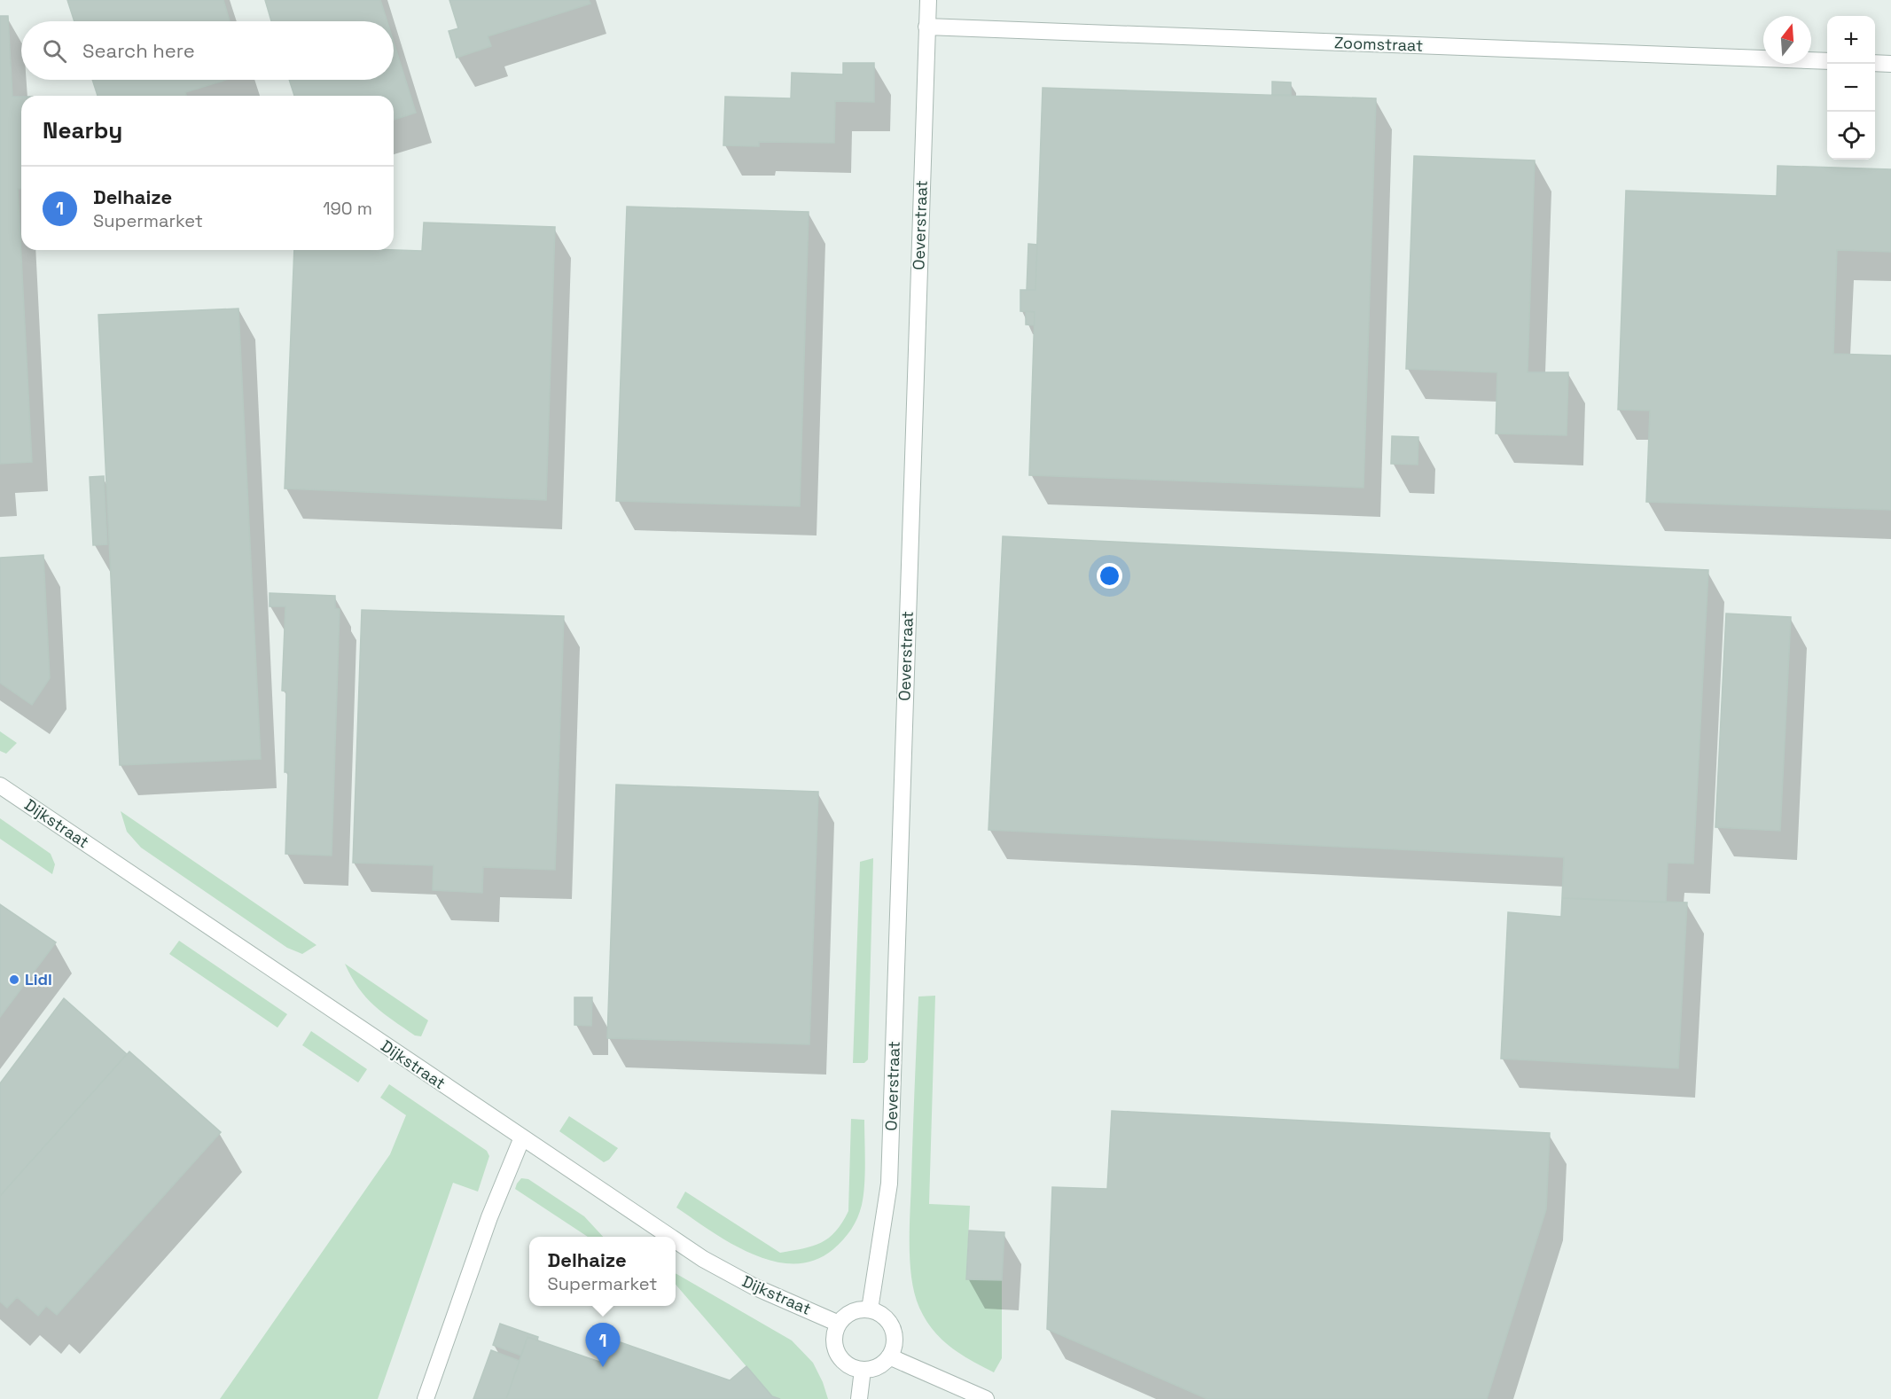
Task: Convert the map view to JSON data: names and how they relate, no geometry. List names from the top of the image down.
{
  "streets": {
    "street": ["Zoomstraat", "Oeverstraat", "Dijkstraat"]
  },
  "crossings": [
    ["Zoomstraat", "Oeverstraat"],
    ["Oeverstraat", "Dijkstraat"]
  ],
  "places": ["Lidl"],
  "north": "top",
  "page": {
    "map_buttons": ["+", "−"],
    "search": "Search here",
    "heading": "Nearby",
    "list": [
      {
        "mark": "1",
        "name": "Delhaize",
        "note": "Supermarket",
        "value": "190 m"
      }
    ],
    "popup": ["Delhaize", "Supermarket"],
    "pins": "1"
  }
}
